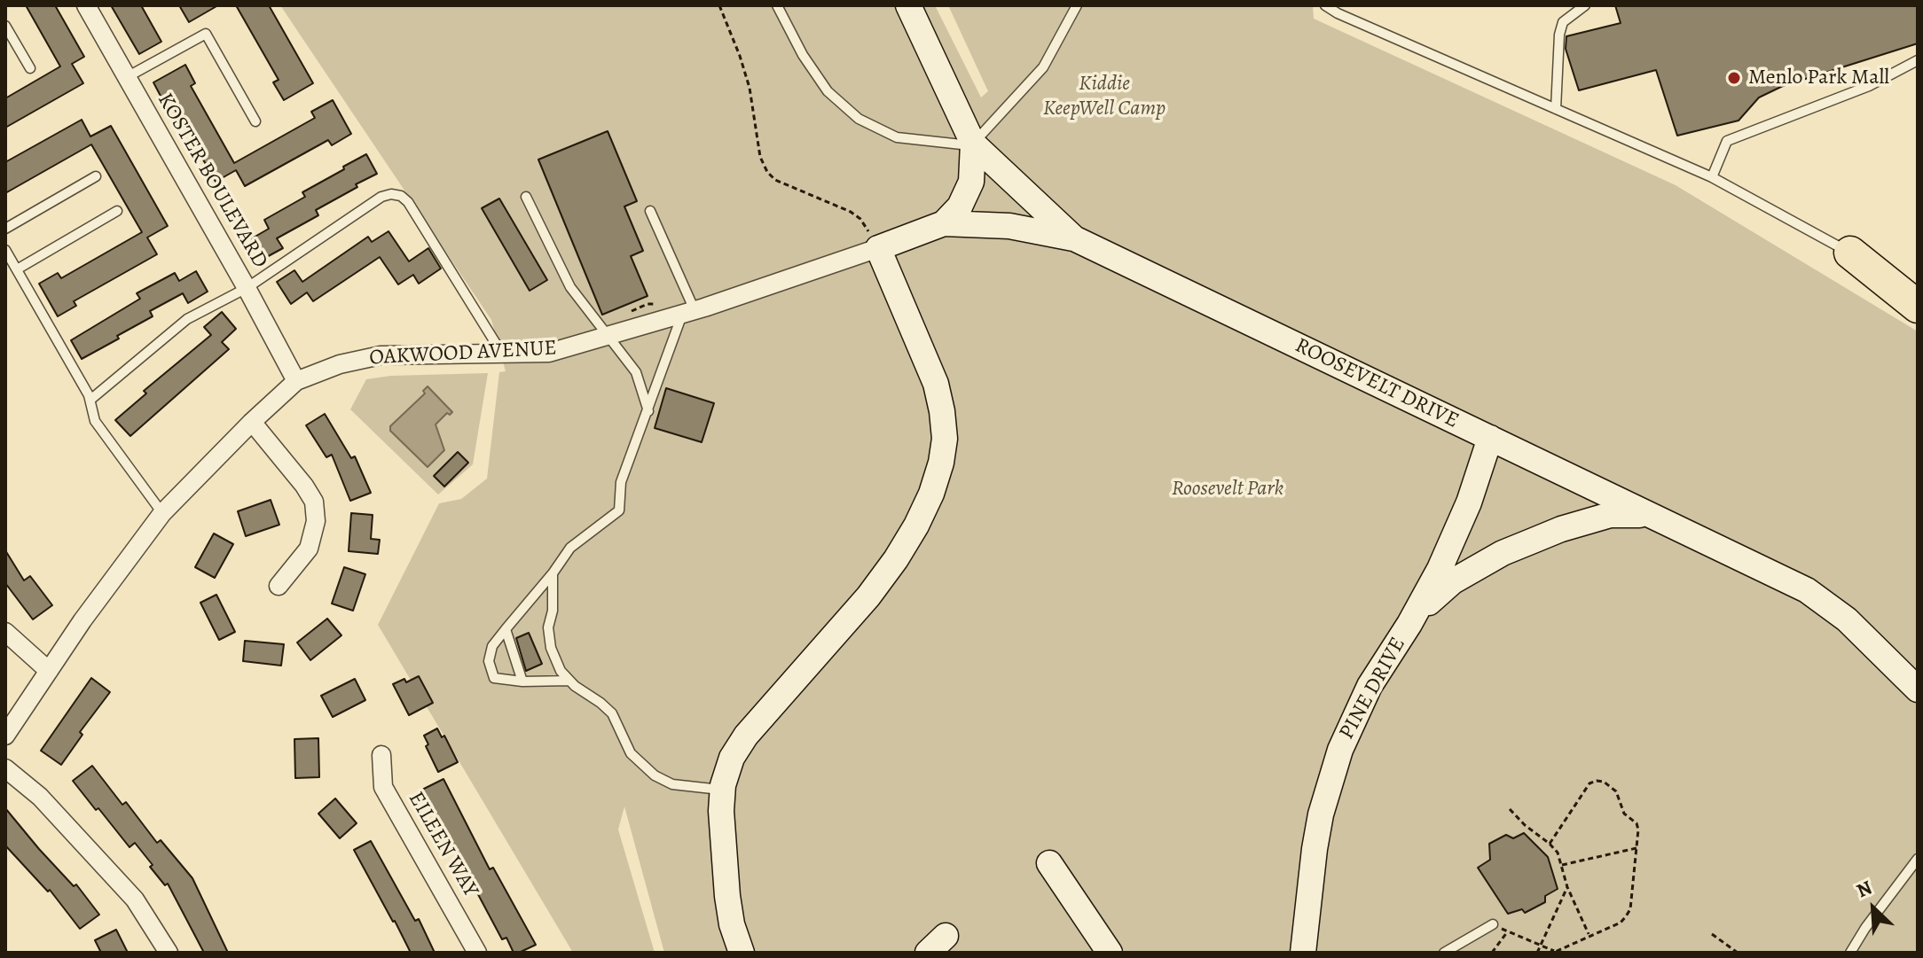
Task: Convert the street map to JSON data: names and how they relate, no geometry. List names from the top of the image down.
{
  "streets": {
    "street": [
      "KOSTER BOULEVARD",
      "OAKWOOD AVENUE",
      "ROOSEVELT DRIVE",
      "PINE DRIVE",
      "EILEEN WAY"
    ]
  },
  "crossings": [
    ["KOSTER BOULEVARD", "OAKWOOD AVENUE"],
    ["OAKWOOD AVENUE", "ROOSEVELT DRIVE"],
    ["ROOSEVELT DRIVE", "PINE DRIVE"]
  ],
  "parks": ["Kiddie KeepWell Camp", "Roosevelt Park"],
  "places": ["Menlo Park Mall"],
  "north": "top left"
}
